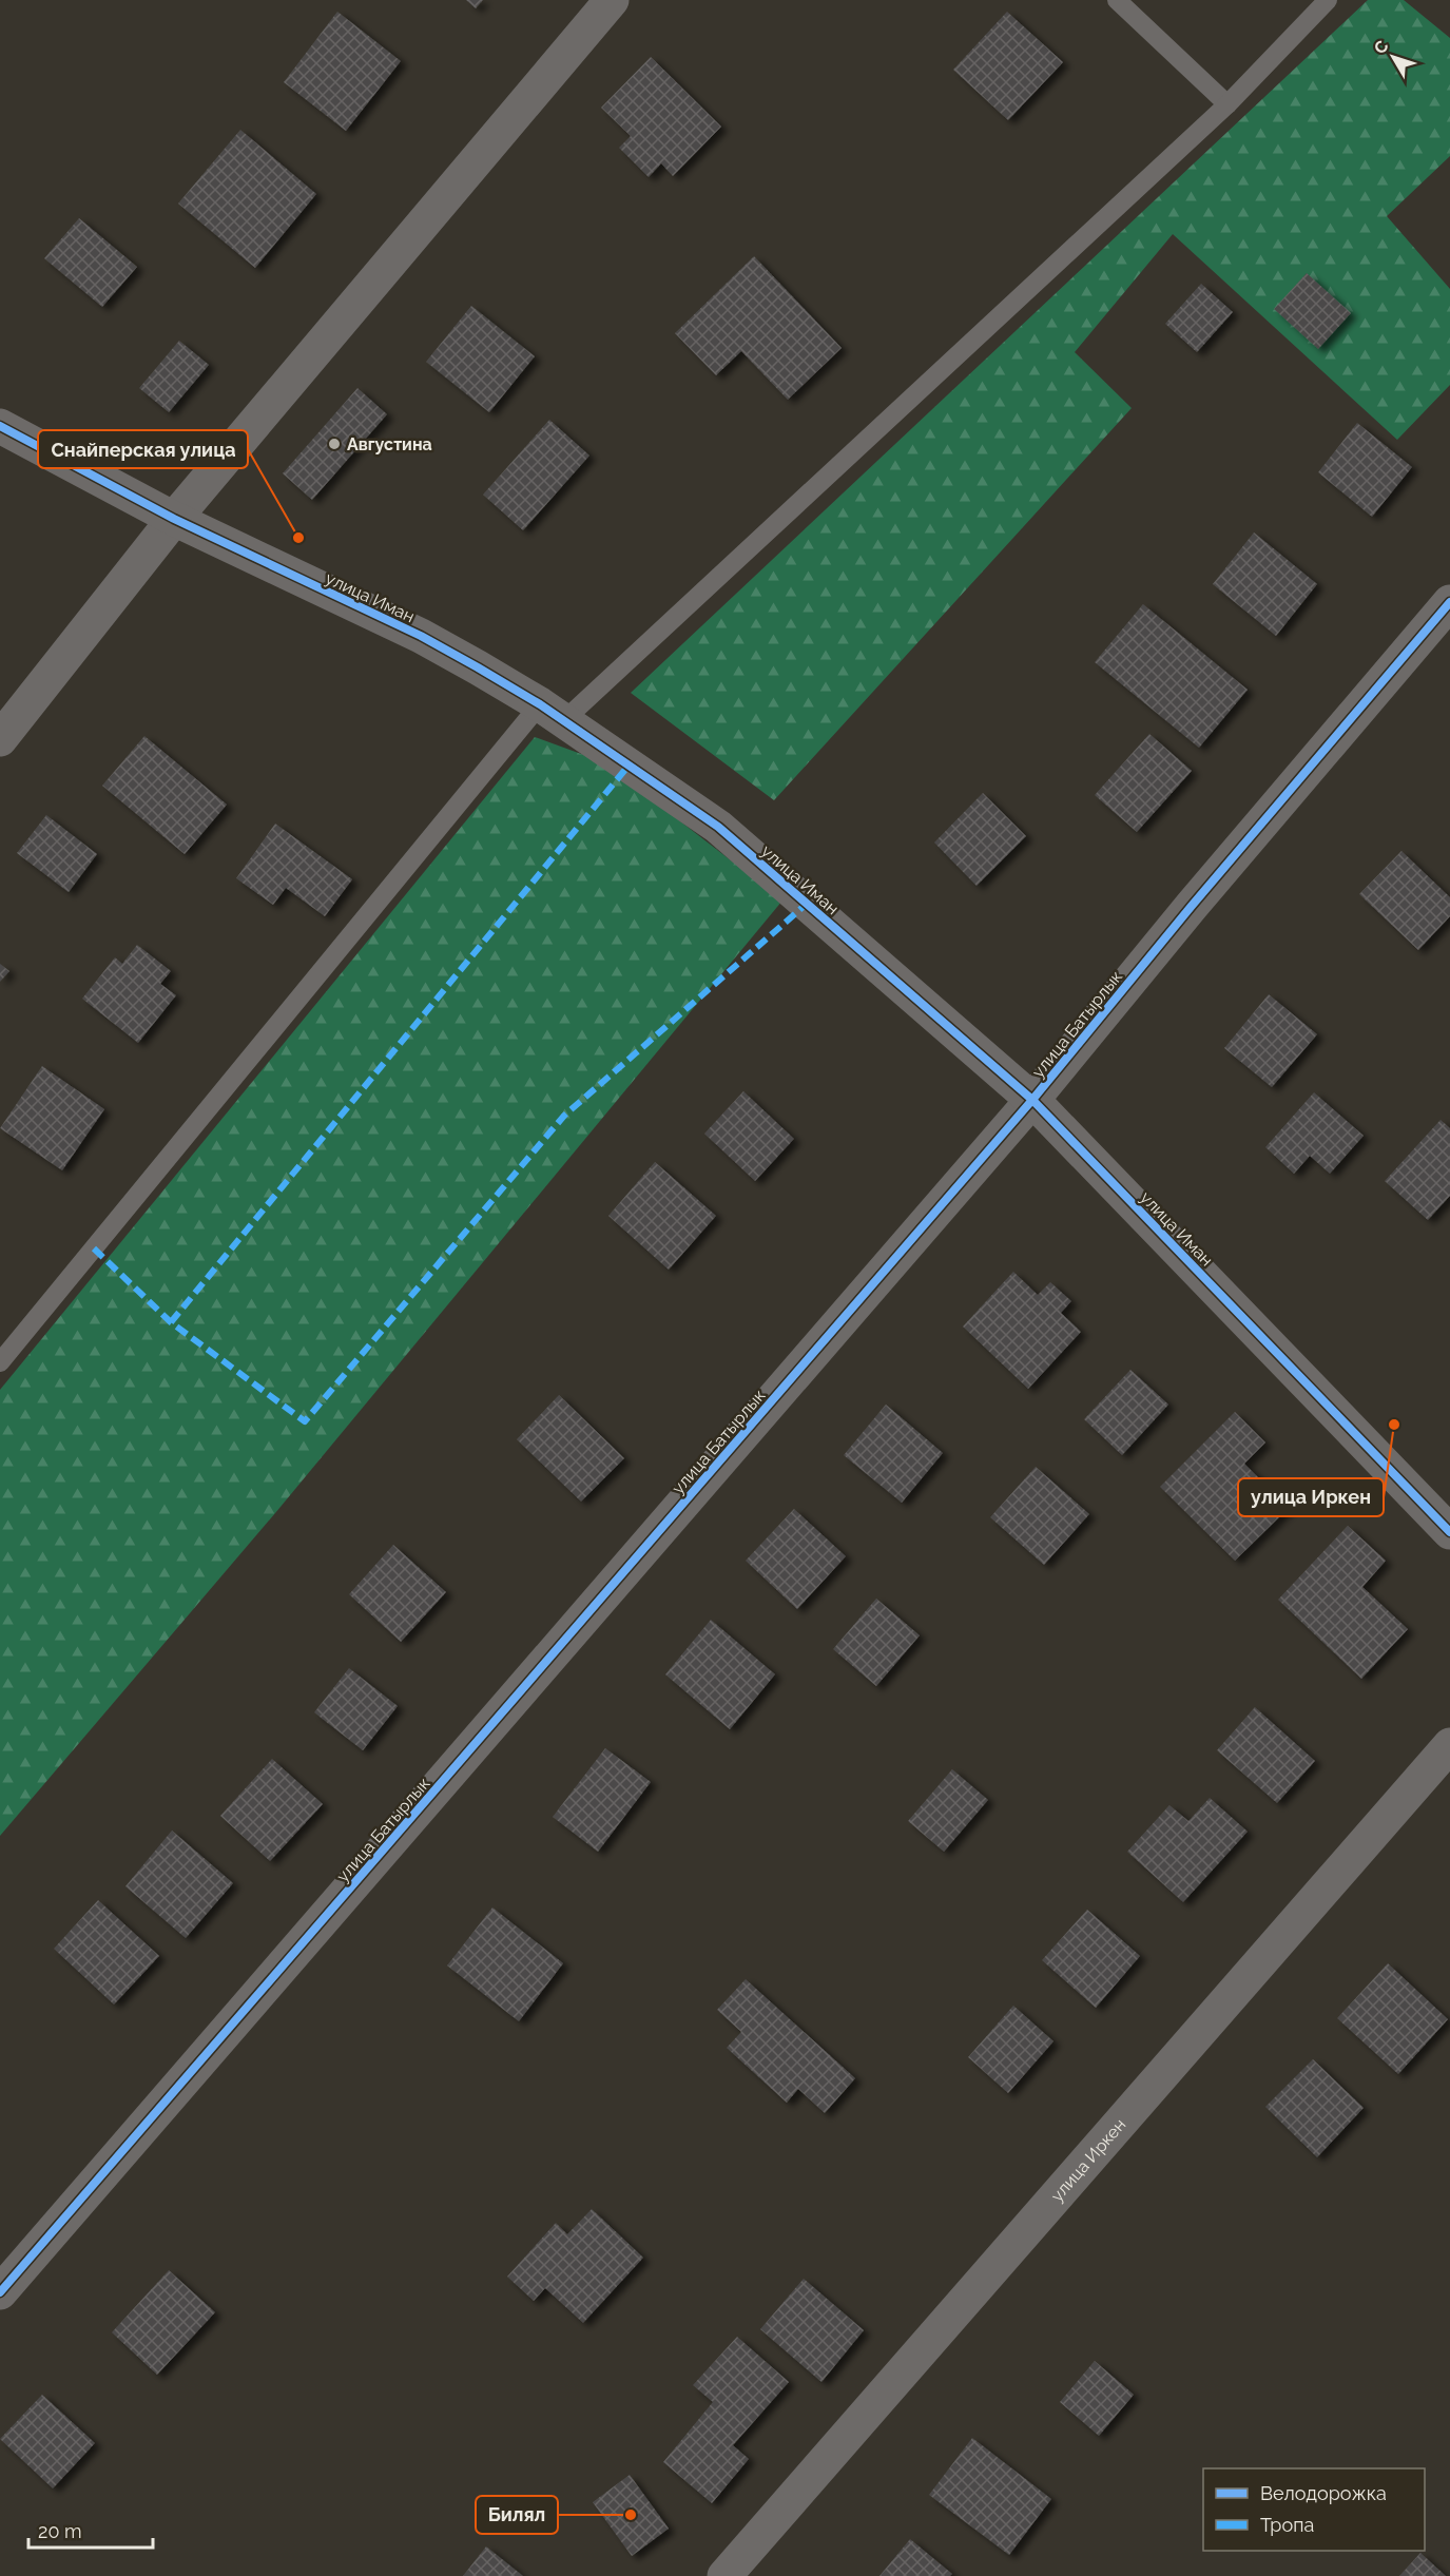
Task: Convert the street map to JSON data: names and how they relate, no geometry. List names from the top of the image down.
{
  "streets": {
    "street": ["улица Иман", "улица Батырлык", "улица Иркен"]
  },
  "crossings": [
    ["улица Иман", "улица Батырлык"]
  ],
  "places": [
    "Августина",
    "Снайперская улица",
    "улица Иркен",
    "Билял"
  ],
  "legend": ["Велодорожка", "Тропа"],
  "scale_bar": "20 m",
  "north": "top left"
}
